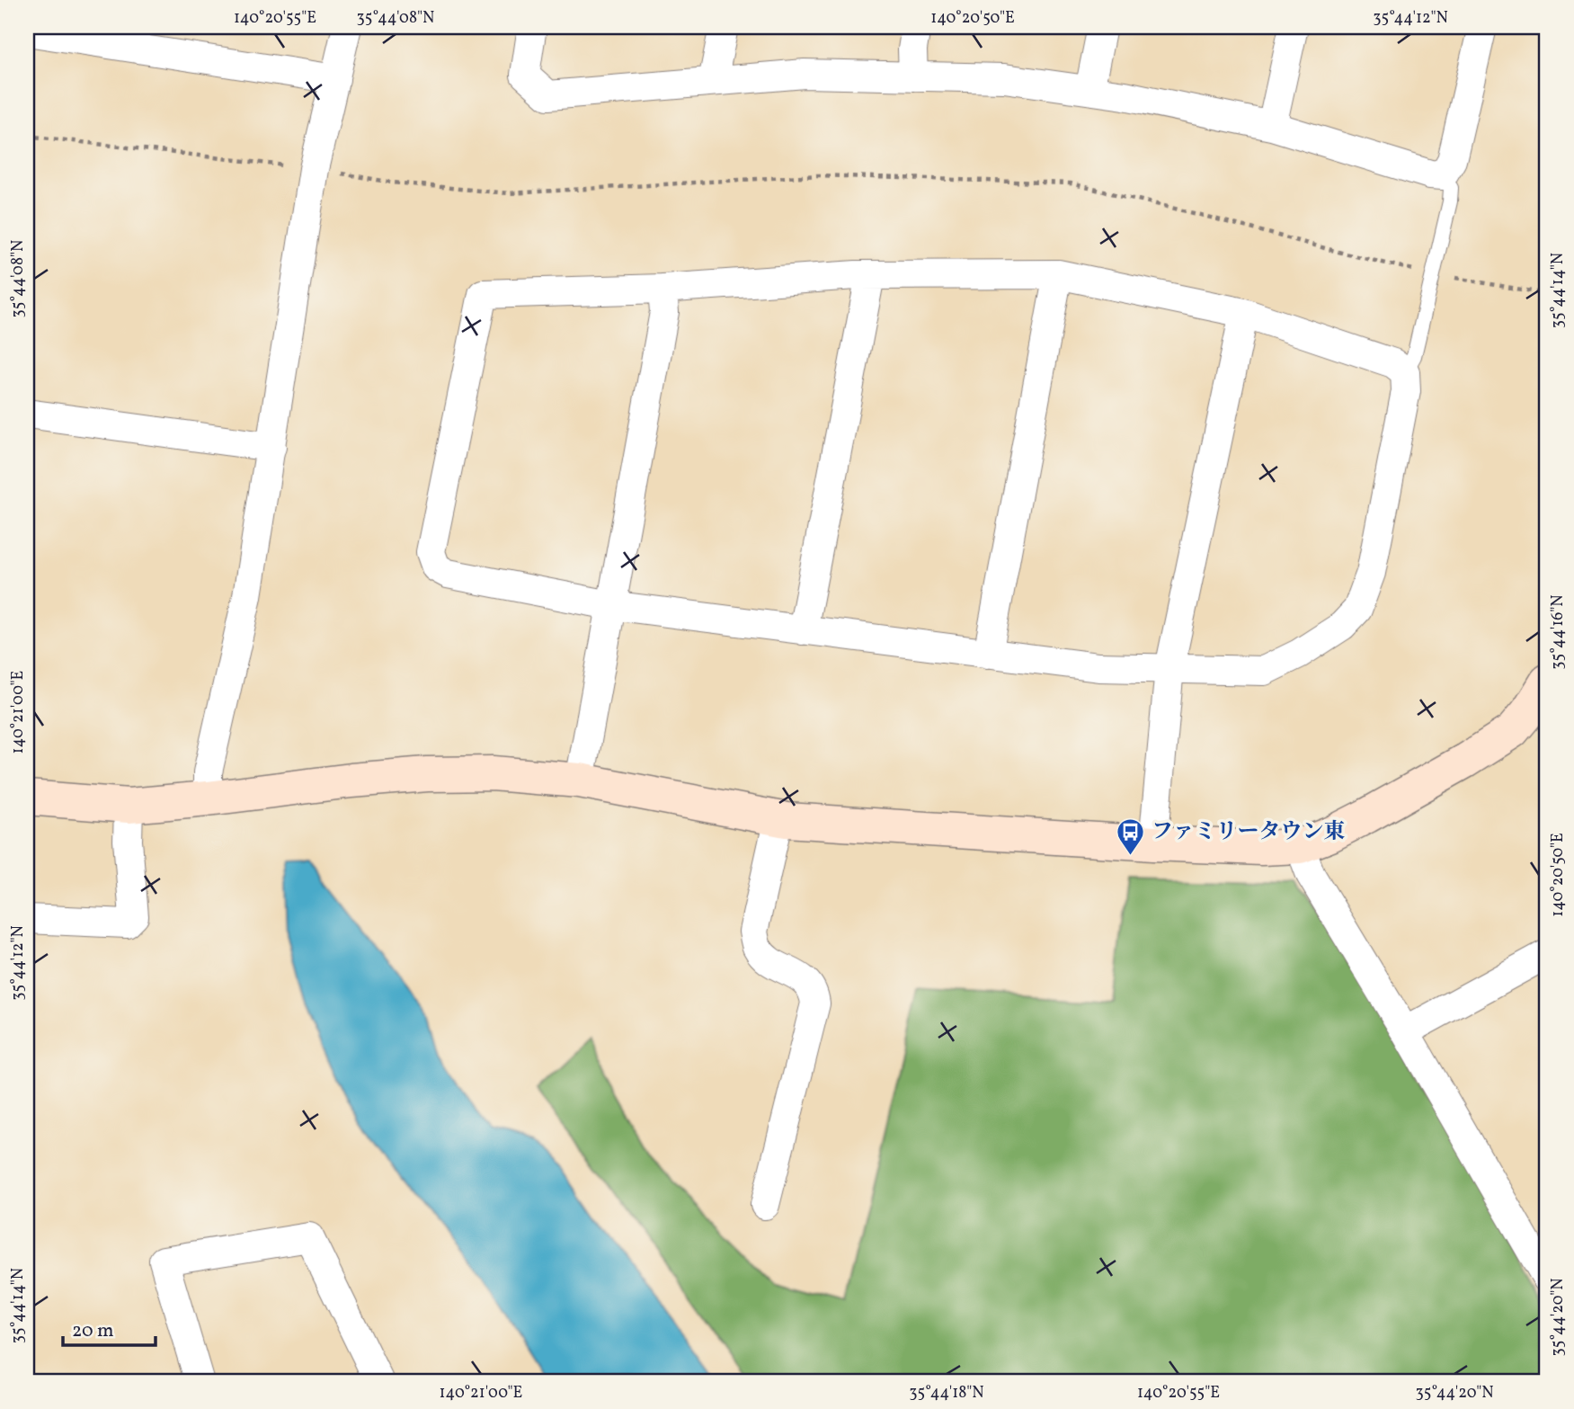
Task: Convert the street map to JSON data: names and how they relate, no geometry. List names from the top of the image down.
{
  "places": {
    "bus stop": ["ファミリータウン東"]
  },
  "scale_bar": "20 m",
  "coordinates": [
    "140°20'55\"E",
    "35°44'08\"N",
    "140°20'50\"E",
    "35°44'12\"N",
    "35°44'14\"N",
    "35°44'16\"N",
    "140°21'00\"E",
    "35°44'20\"N",
    "35°44'18\"N"
  ]
}
